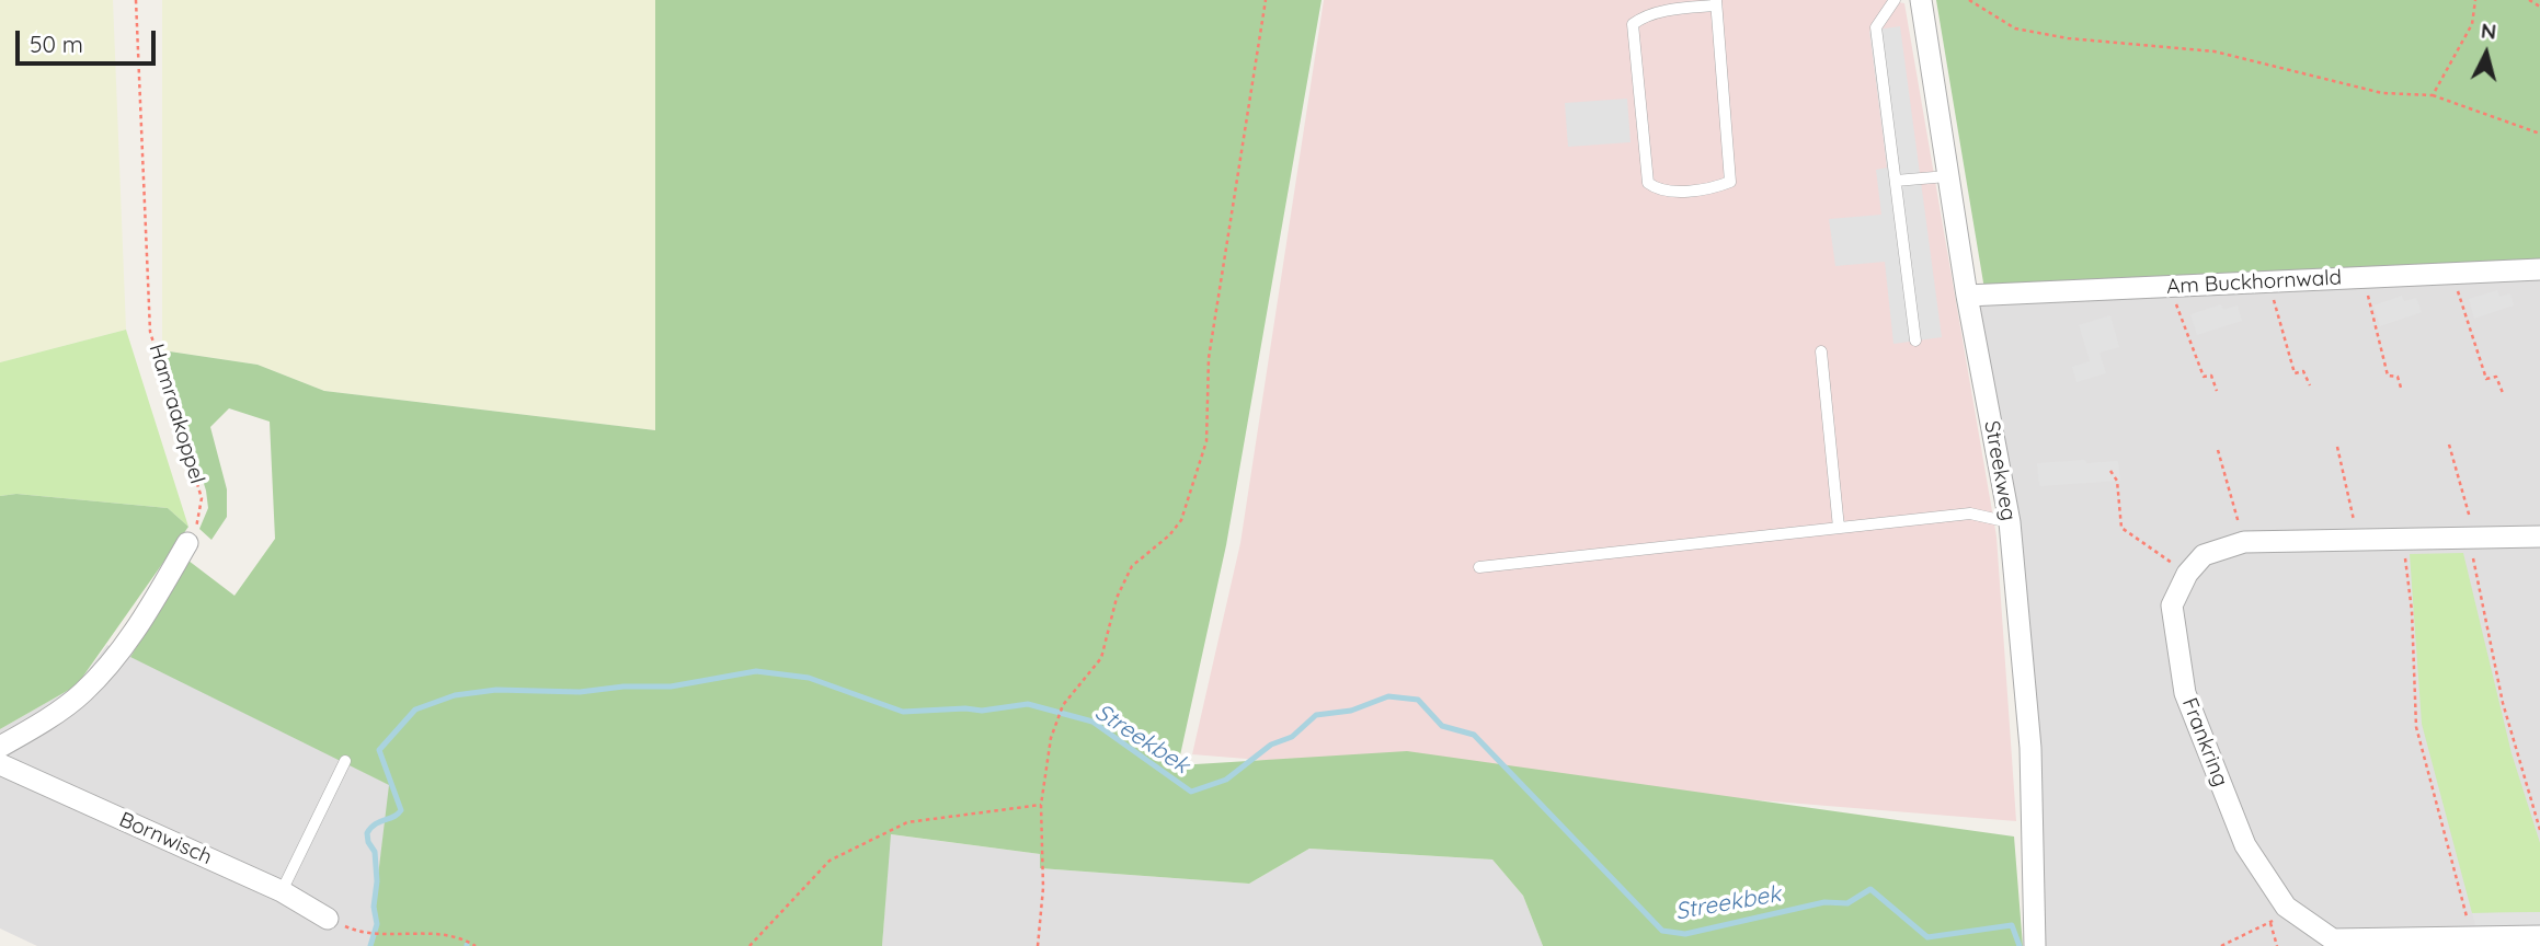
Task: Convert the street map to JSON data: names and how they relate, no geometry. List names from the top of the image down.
{
  "streets": {
    "street": [
      "Am Buckhornwald",
      "Streekweg",
      "Frankring",
      "Bornwisch"
    ],
    "path": ["Hamraakoppel"]
  },
  "crossings": [
    ["Am Buckhornwald", "Streekweg"]
  ],
  "water": ["Streekbek"],
  "scale_bar": "50 m",
  "north": "top"
}
